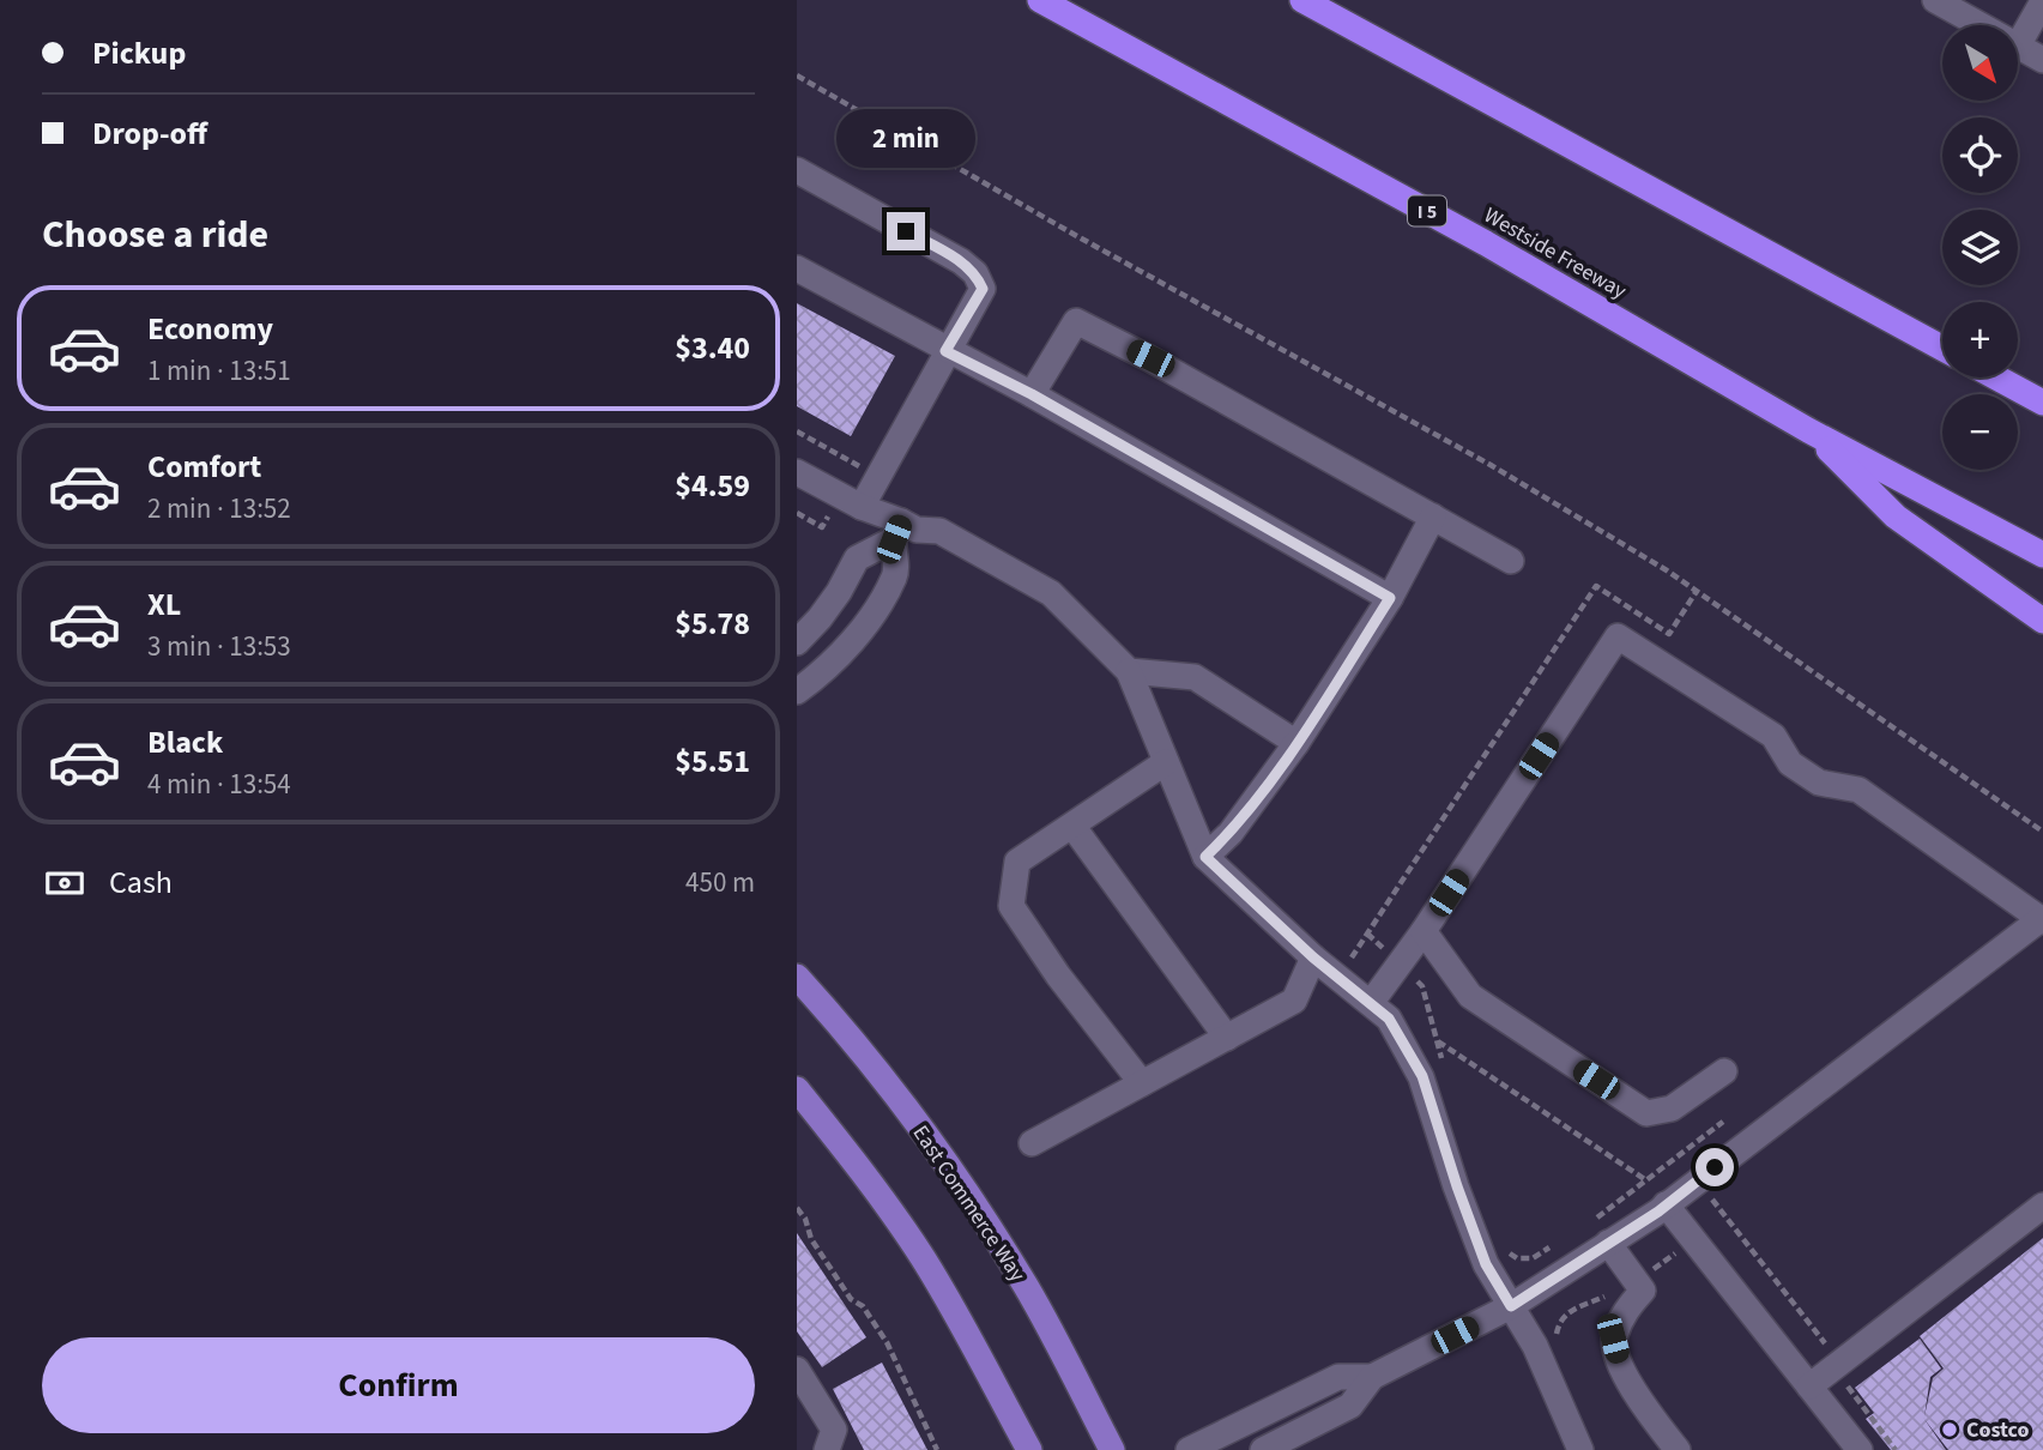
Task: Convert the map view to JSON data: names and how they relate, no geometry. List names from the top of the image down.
{
  "streets": {
    "highway": ["I 5", "Westside Freeway"],
    "main road": ["East Commerce Way"]
  },
  "places": ["Costco"],
  "north": "bottom right",
  "page": {
    "banner": ["Pickup", "Drop-off"],
    "map_buttons": ["+", "−"],
    "bubble": "2 min",
    "heading": "Choose a ride",
    "list": [
      {
        "name": "Economy",
        "note": "1 min · 13:51",
        "value": "$3.40"
      },
      {
        "name": "Comfort",
        "note": "2 min · 13:52",
        "value": "$4.59"
      },
      {
        "name": "XL",
        "note": "3 min · 13:53",
        "value": "$5.78"
      },
      {
        "name": "Black",
        "note": "4 min · 13:54",
        "value": "$5.51"
      }
    ],
    "pay": ["Cash", "450 m"],
    "buttons": "Confirm"
  }
}
